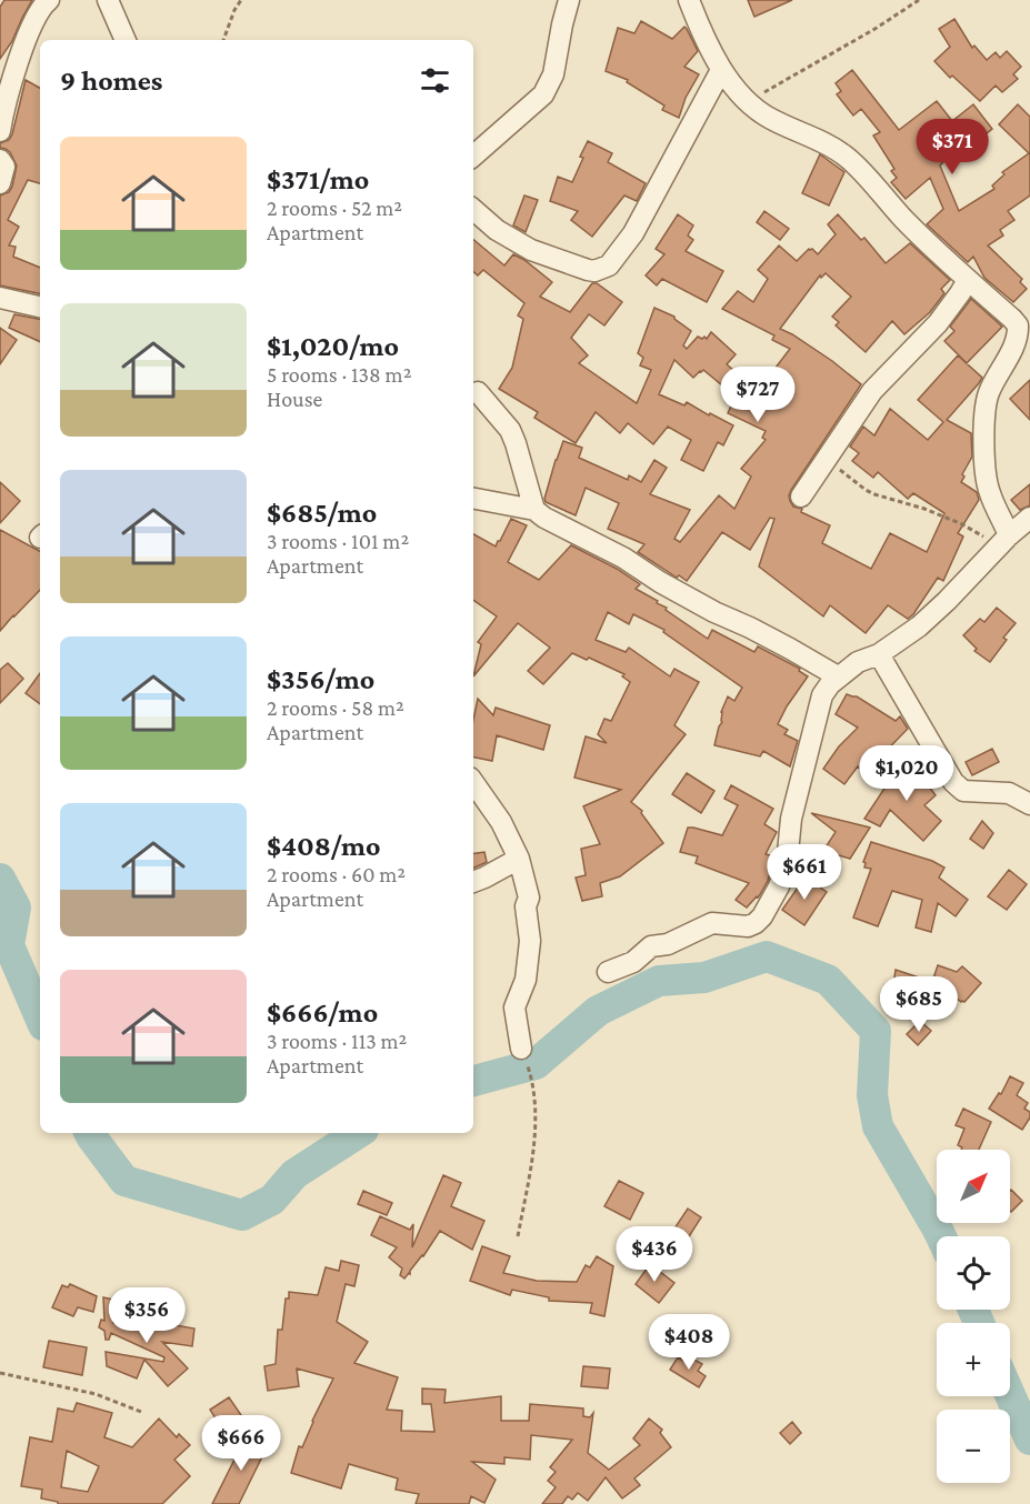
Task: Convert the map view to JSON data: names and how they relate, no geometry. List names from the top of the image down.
{
  "north": "top right",
  "page": {
    "heading": "9 homes",
    "price": [
      "$371",
      "$727",
      "$1,020",
      "$661",
      "$685",
      "$436",
      "$356",
      "$408",
      "$666"
    ],
    "list": [
      {
        "name": "$371/mo",
        "note": "2 rooms · 52 m² · Apartment"
      },
      {
        "name": "$1,020/mo",
        "note": "5 rooms · 138 m² · House"
      },
      {
        "name": "$685/mo",
        "note": "3 rooms · 101 m² · Apartment"
      },
      {
        "name": "$356/mo",
        "note": "2 rooms · 58 m² · Apartment"
      },
      {
        "name": "$408/mo",
        "note": "2 rooms · 60 m² · Apartment"
      },
      {
        "name": "$666/mo",
        "note": "3 rooms · 113 m² · Apartment"
      }
    ],
    "map_buttons": ["+", "−"]
  }
}
